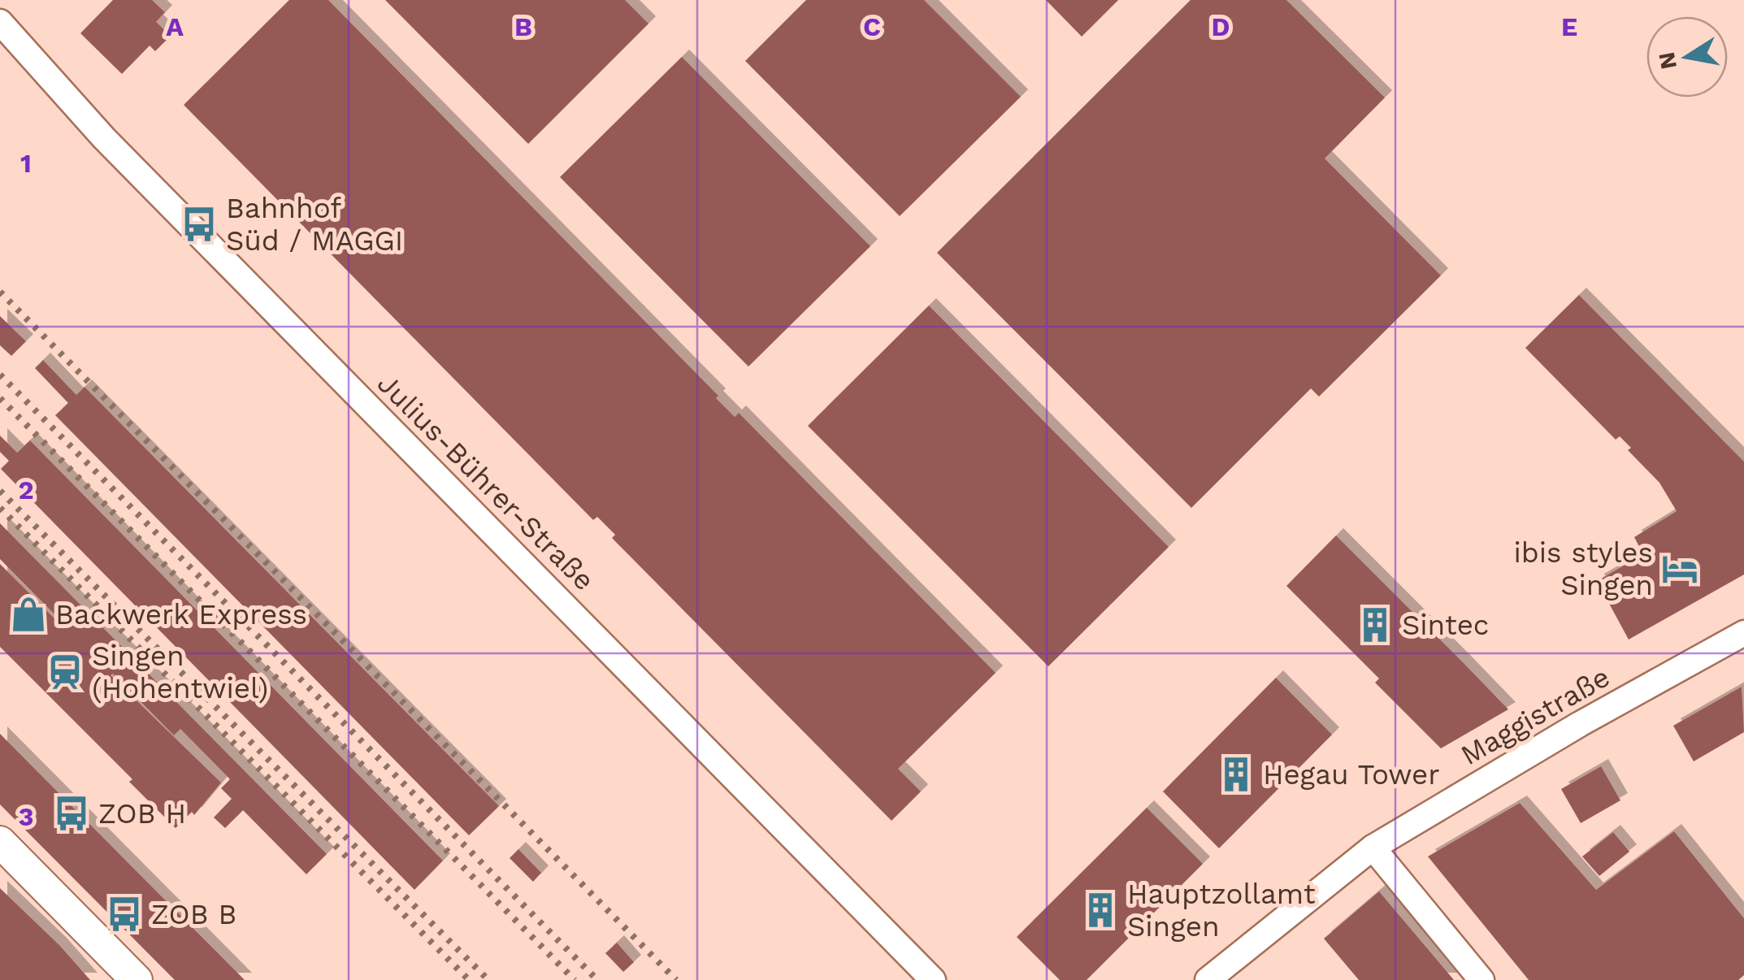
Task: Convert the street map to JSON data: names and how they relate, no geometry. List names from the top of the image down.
{
  "streets": {
    "street": ["Julius-Bührer-Straße", "Maggistraße"]
  },
  "places": {
    "bus stop": ["Bahnhof Süd / MAGGI", "ZOB H", "ZOB B"],
    "hotel": ["ibis styles Singen"],
    "shop": ["Backwerk Express"],
    "building": ["Sintec", "Hegau Tower", "Hauptzollamt Singen"],
    "station": ["Singen (Hohentwiel)"]
  },
  "north": "left",
  "grid": {
    "columns": [
      "A",
      "B",
      "C",
      "D",
      "E"
    ],
    "rows": ["1", "2", "3"]
  }
}
